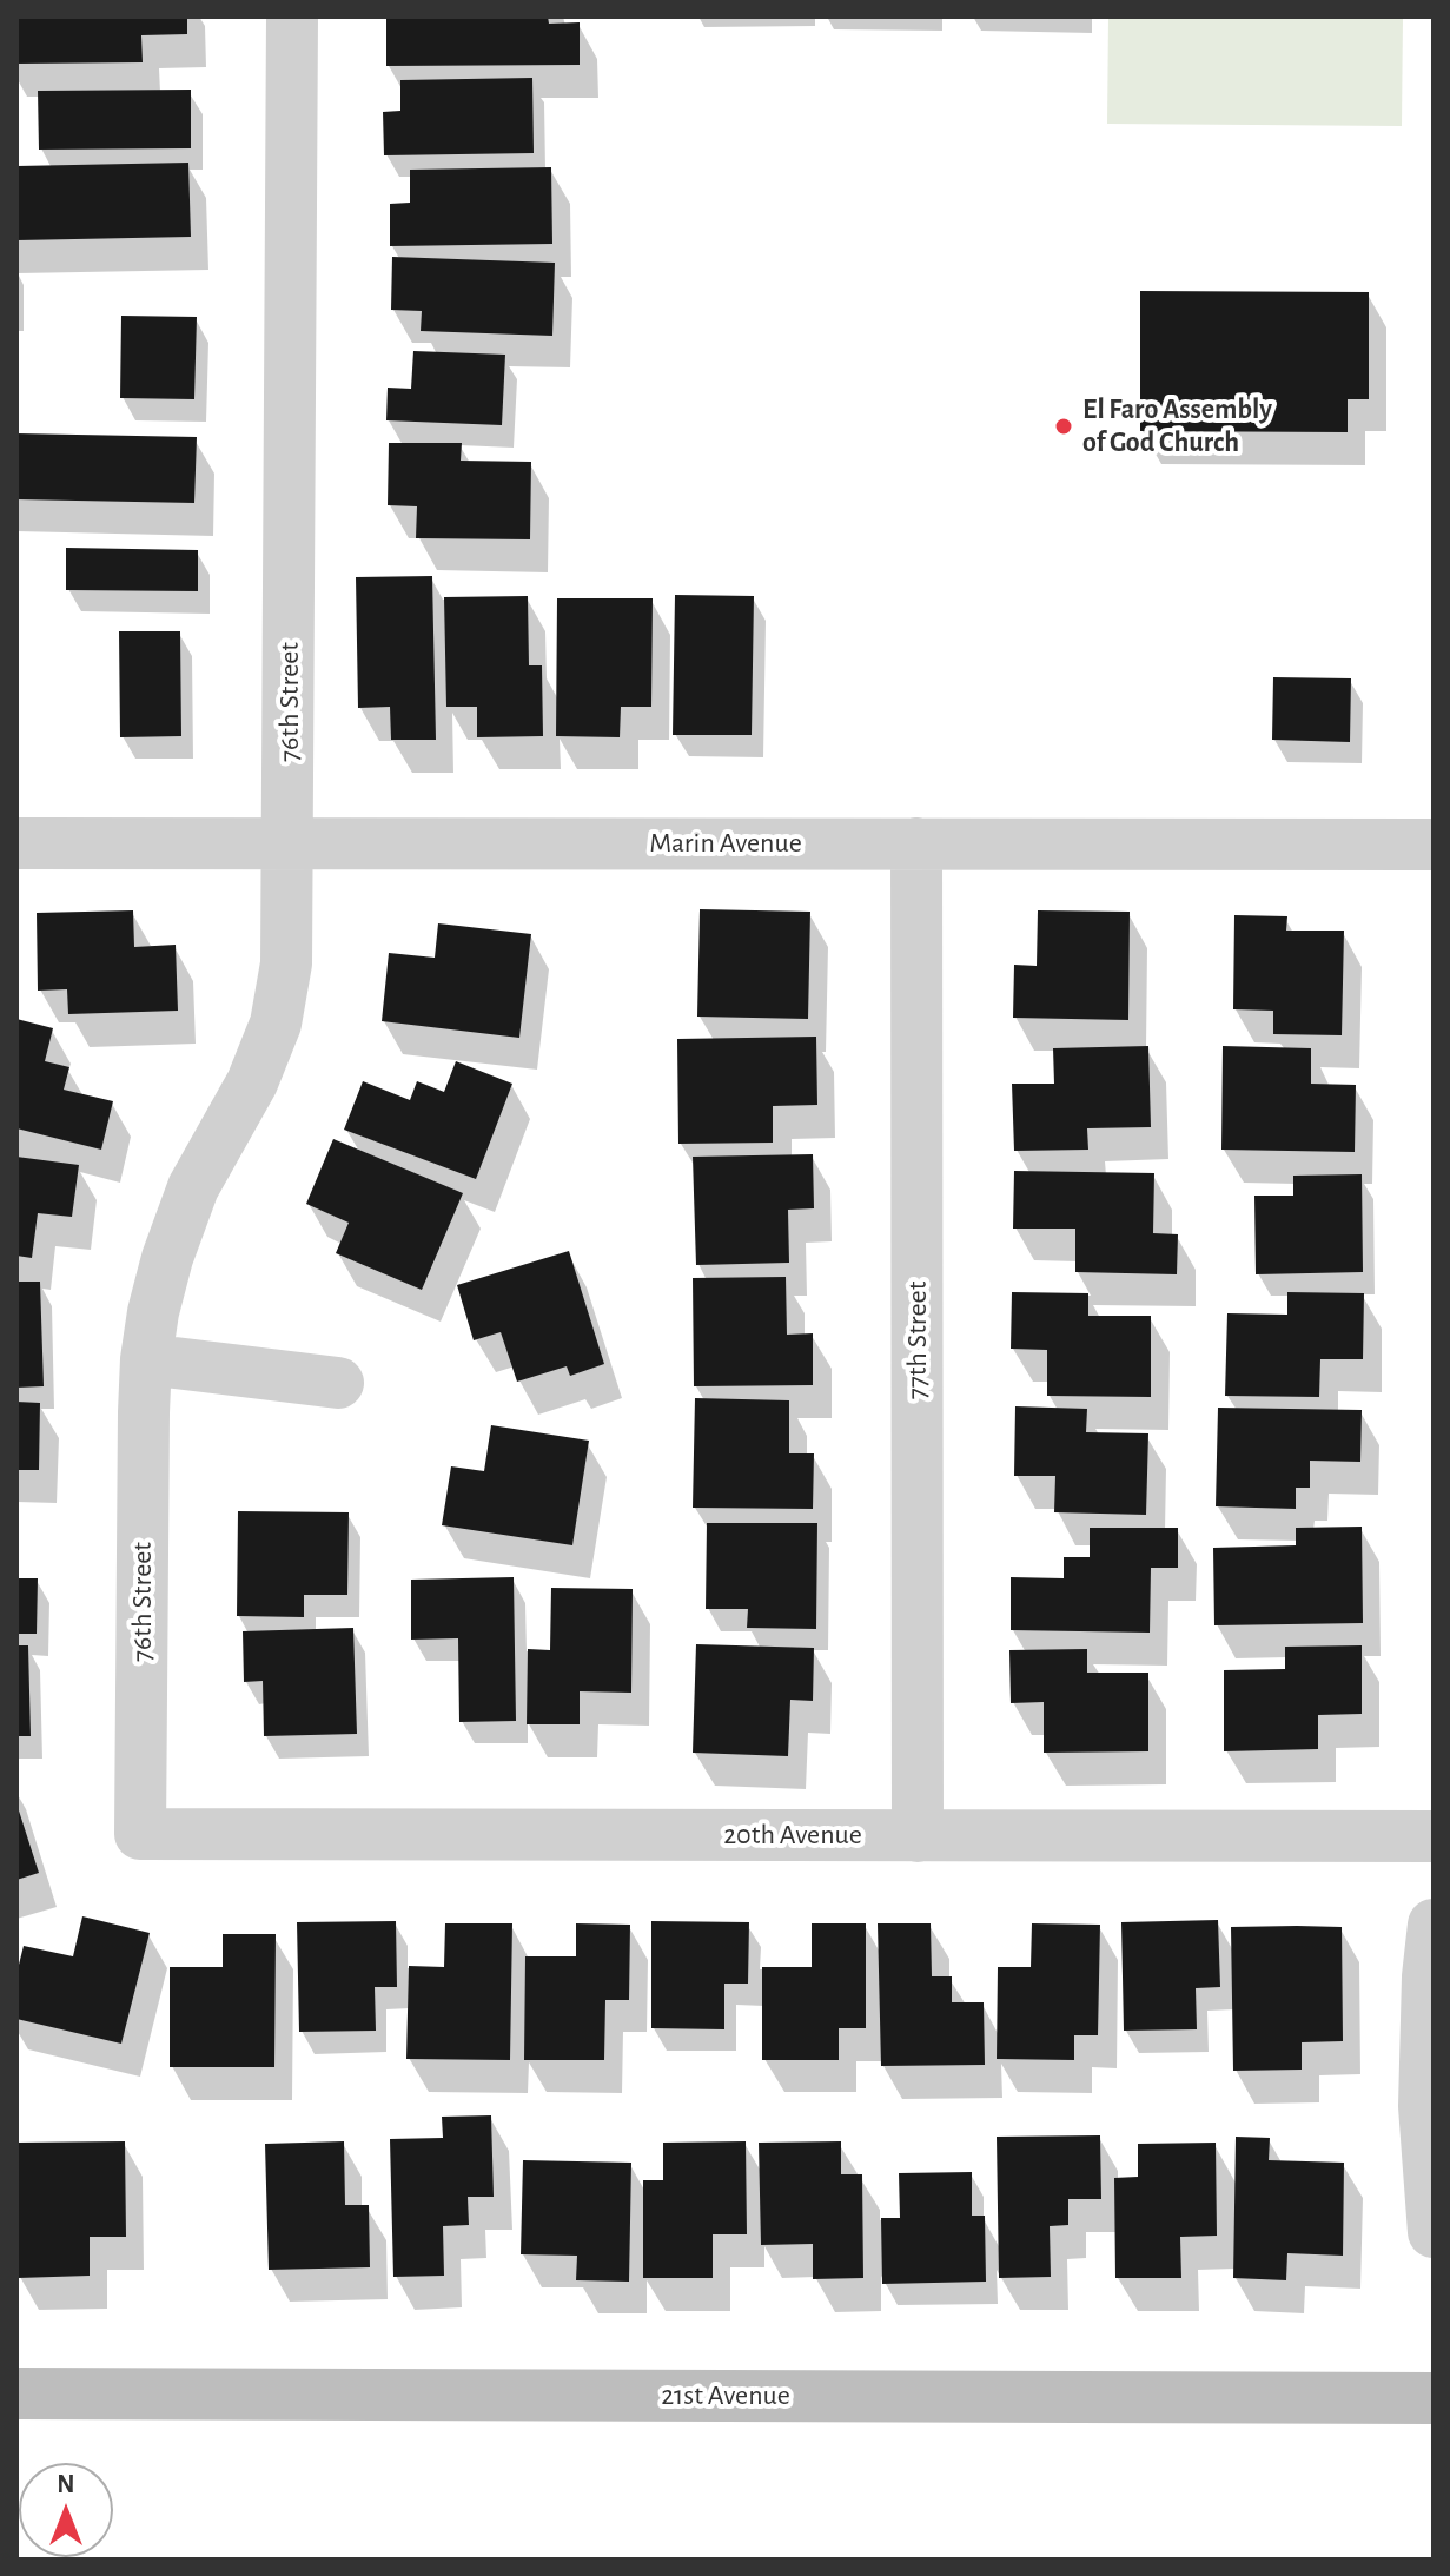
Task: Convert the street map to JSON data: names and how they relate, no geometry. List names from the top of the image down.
{
  "streets": {
    "street": [
      "76th Street",
      "Marin Avenue",
      "77th Street",
      "20th Avenue",
      "21st Avenue"
    ]
  },
  "crossings": [
    ["76th Street", "Marin Avenue"],
    ["76th Street", "20th Avenue"],
    ["Marin Avenue", "77th Street"],
    ["77th Street", "20th Avenue"]
  ],
  "places": ["El Faro Assembly of God Church"],
  "north": "top"
}
